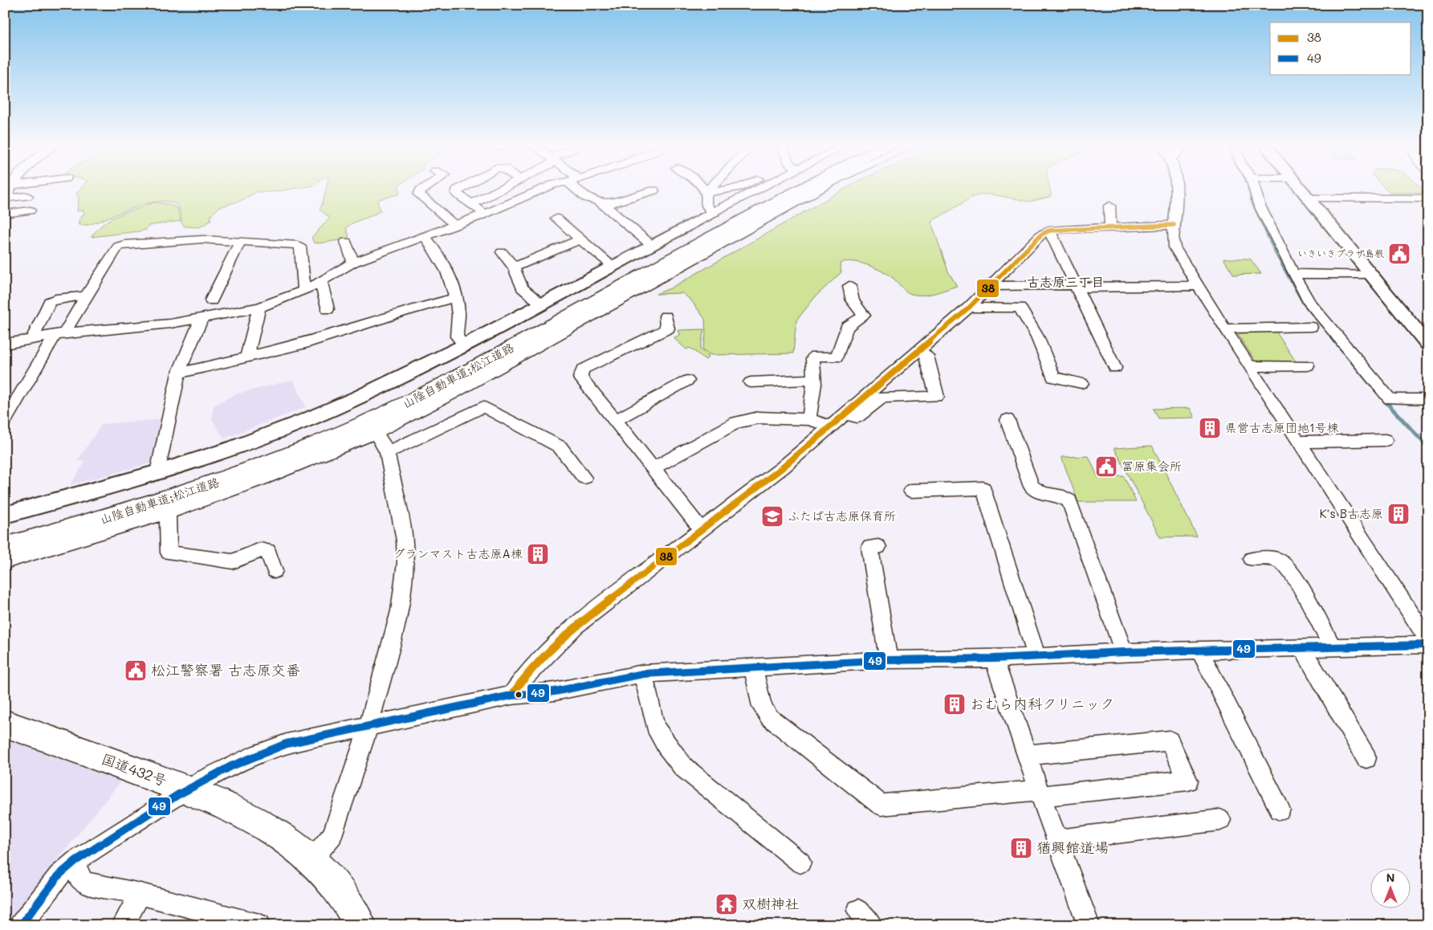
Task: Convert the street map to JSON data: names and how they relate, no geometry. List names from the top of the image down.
{
  "streets": {
    "highway": ["山陰自動車道;松江道路", "国道432号"]
  },
  "districts": ["古志原三丁目"],
  "places": {
    "public building": ["いきいきプラザ島根", "冨原集会所", "松江警察署 古志原交番"],
    "building": [
      "県営古志原団地1号棟",
      "K‘s B古志原",
      "グランマスト古志原A棟",
      "おむら内科クリニック",
      "猶興館道場"
    ],
    "school or university": ["ふたば古志原保育所"],
    "temple": ["双樹神社"]
  },
  "lines": ["transit line 38", "transit line 49"],
  "legend": ["38", "49"],
  "north": "top"
}
